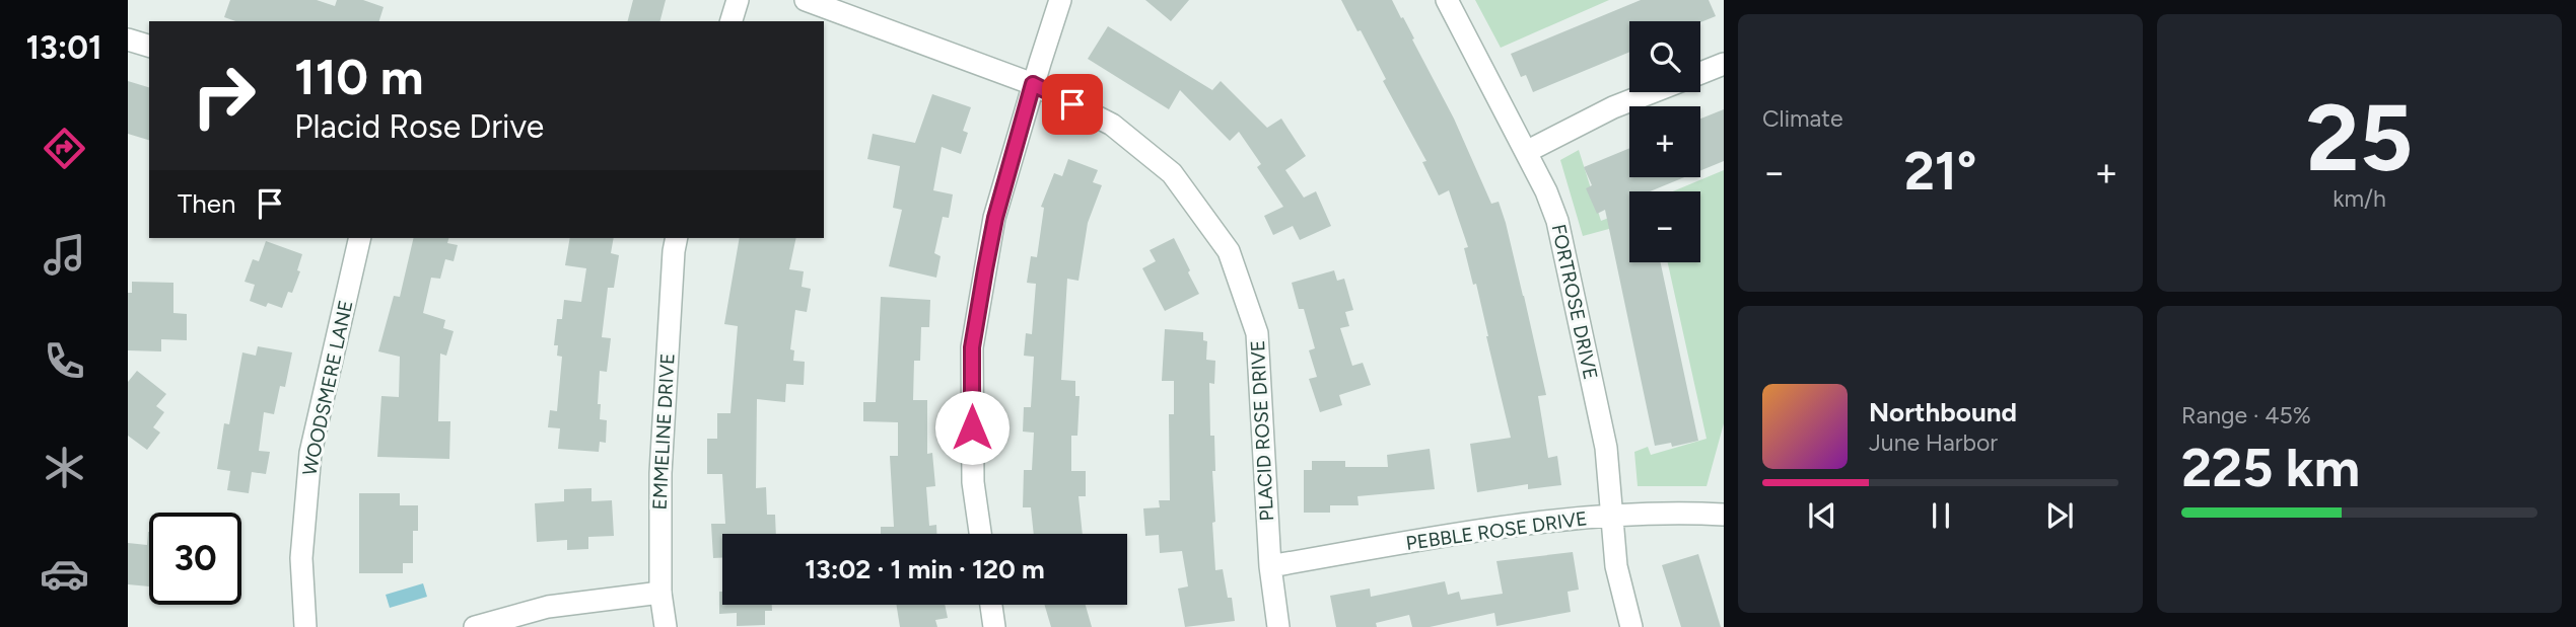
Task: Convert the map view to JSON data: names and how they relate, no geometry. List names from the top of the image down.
{
  "streets": {
    "street": [
      "FORTROSE DRIVE",
      "WOODSMERE LANE",
      "PLACID ROSE DRIVE",
      "EMMELINE DRIVE",
      "PEBBLE ROSE DRIVE"
    ]
  },
  "crossings": [
    ["FORTROSE DRIVE", "PEBBLE ROSE DRIVE"],
    ["PLACID ROSE DRIVE", "PEBBLE ROSE DRIVE"]
  ],
  "page": {
    "tabs": "13:01",
    "tile": [
      "Climate",
      ["25", "km/h"],
      ["Range · 45%", "225 km"]
    ],
    "map_buttons": ["+", "−"],
    "turn": ["110 m", "Placid Rose Drive"],
    "heat": ["−", "21°", "+"],
    "then": "Then",
    "song": ["Northbound", "June Harbor"],
    "limit": "30",
    "trip": "13:02 · 1 min · 120 m"
  }
}
